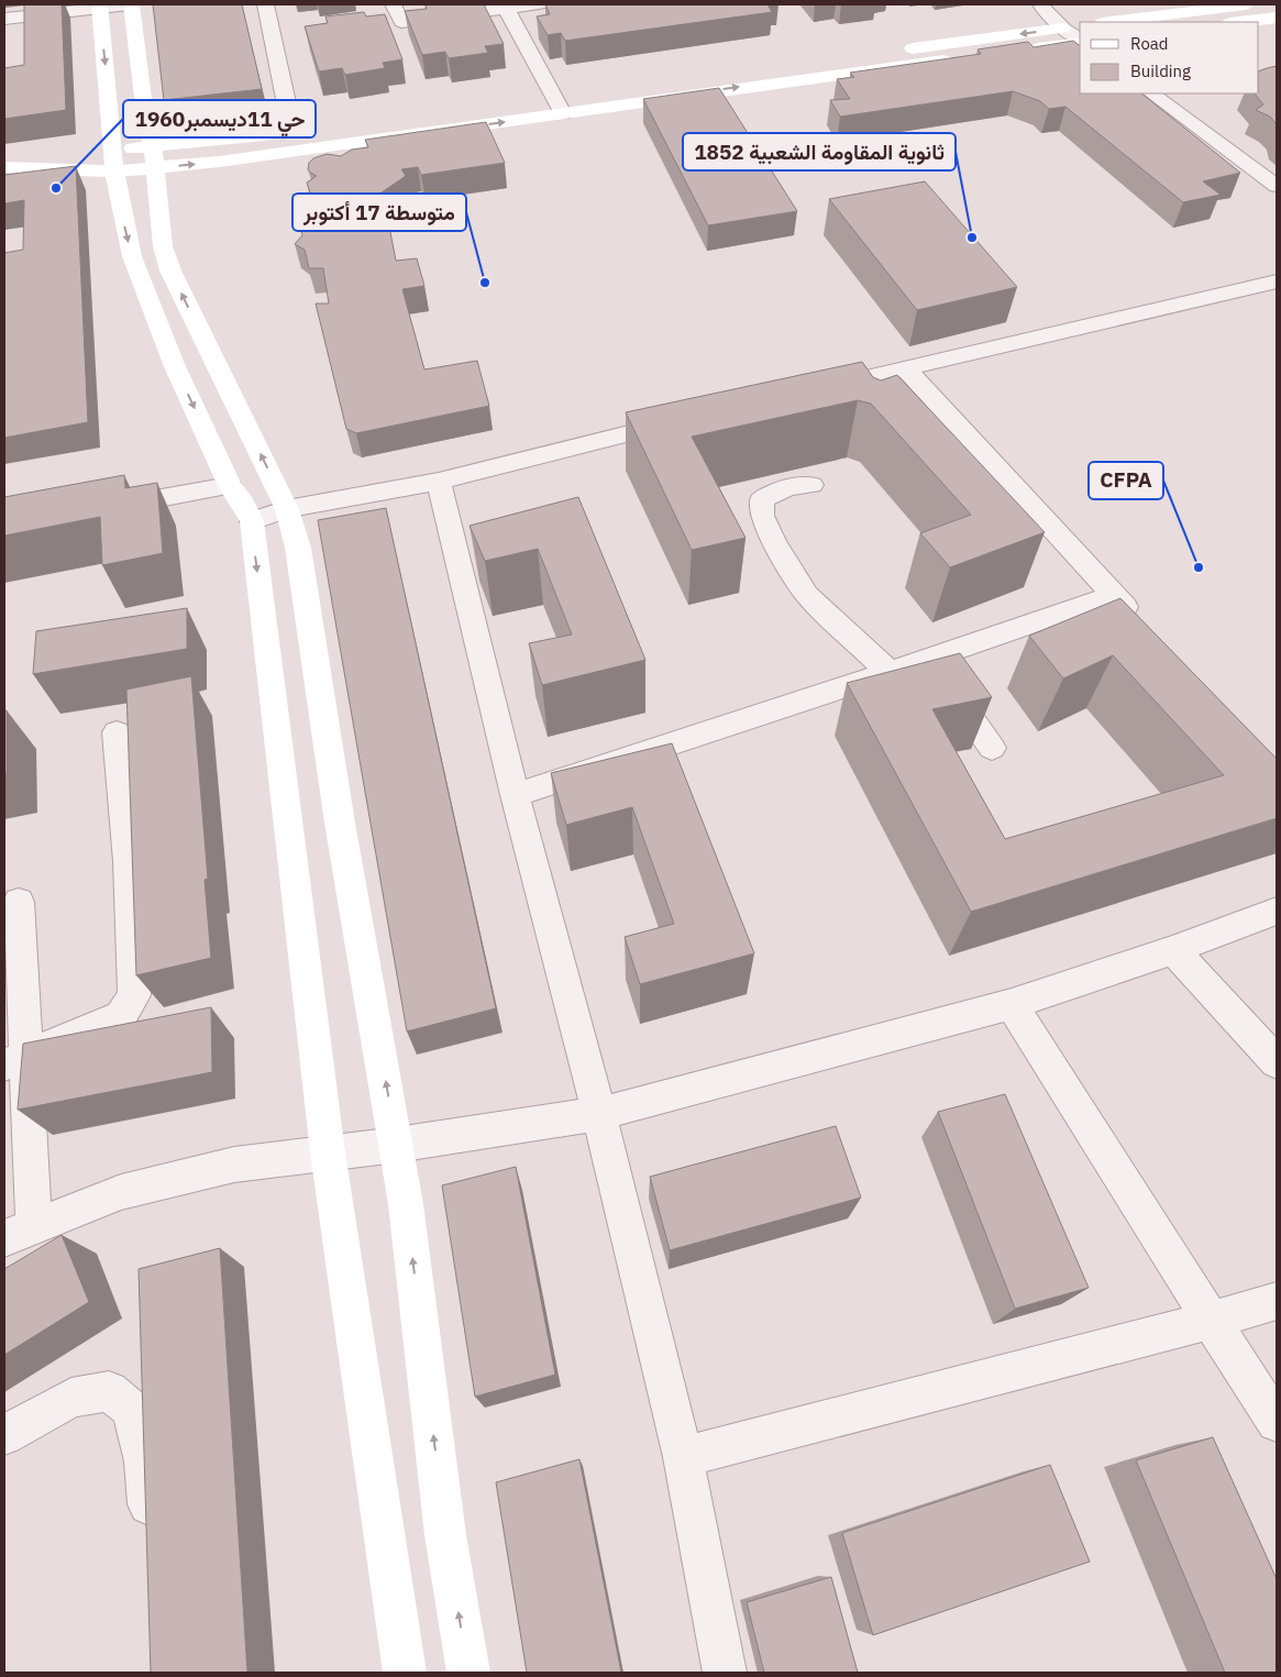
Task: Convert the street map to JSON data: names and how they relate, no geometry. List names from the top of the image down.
{
  "places": [
    "حي 11ديسمبر1960",
    "ثانوية المقاومة الشعبية 1852",
    "متوسطة 17 أكتوبر",
    "CFPA"
  ],
  "legend": ["Road", "Building"]
}
